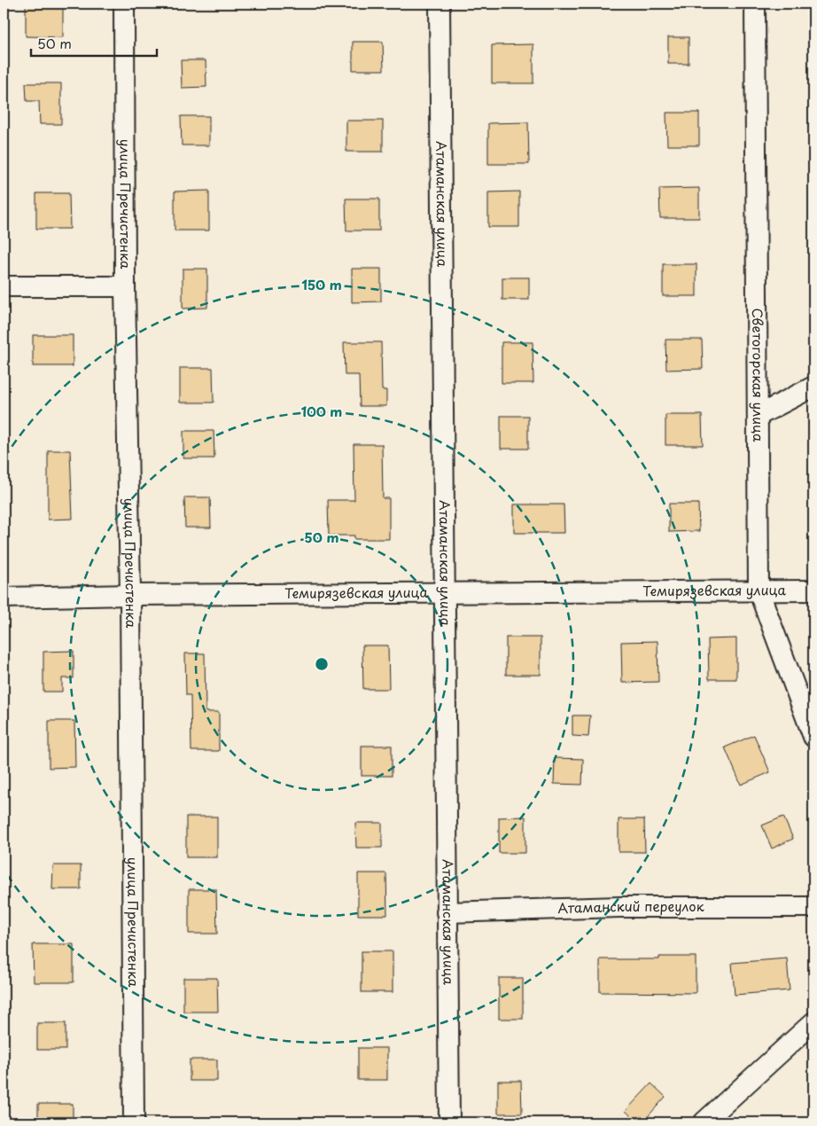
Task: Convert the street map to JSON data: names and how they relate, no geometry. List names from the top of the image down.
{
  "streets": {
    "street": [
      "улица Пречистенка",
      "Атаманская улица",
      "Светогорская улица",
      "Темирязевская улица",
      "Атаманский переулок"
    ]
  },
  "crossings": [
    ["улица Пречистенка", "Темирязевская улица"],
    ["Атаманская улица", "Темирязевская улица"],
    ["Атаманская улица", "Атаманский переулок"],
    ["Светогорская улица", "Темирязевская улица"]
  ],
  "scale_bar": "50 m",
  "rings": ["150 m", "100 m", "50 m"]
}
